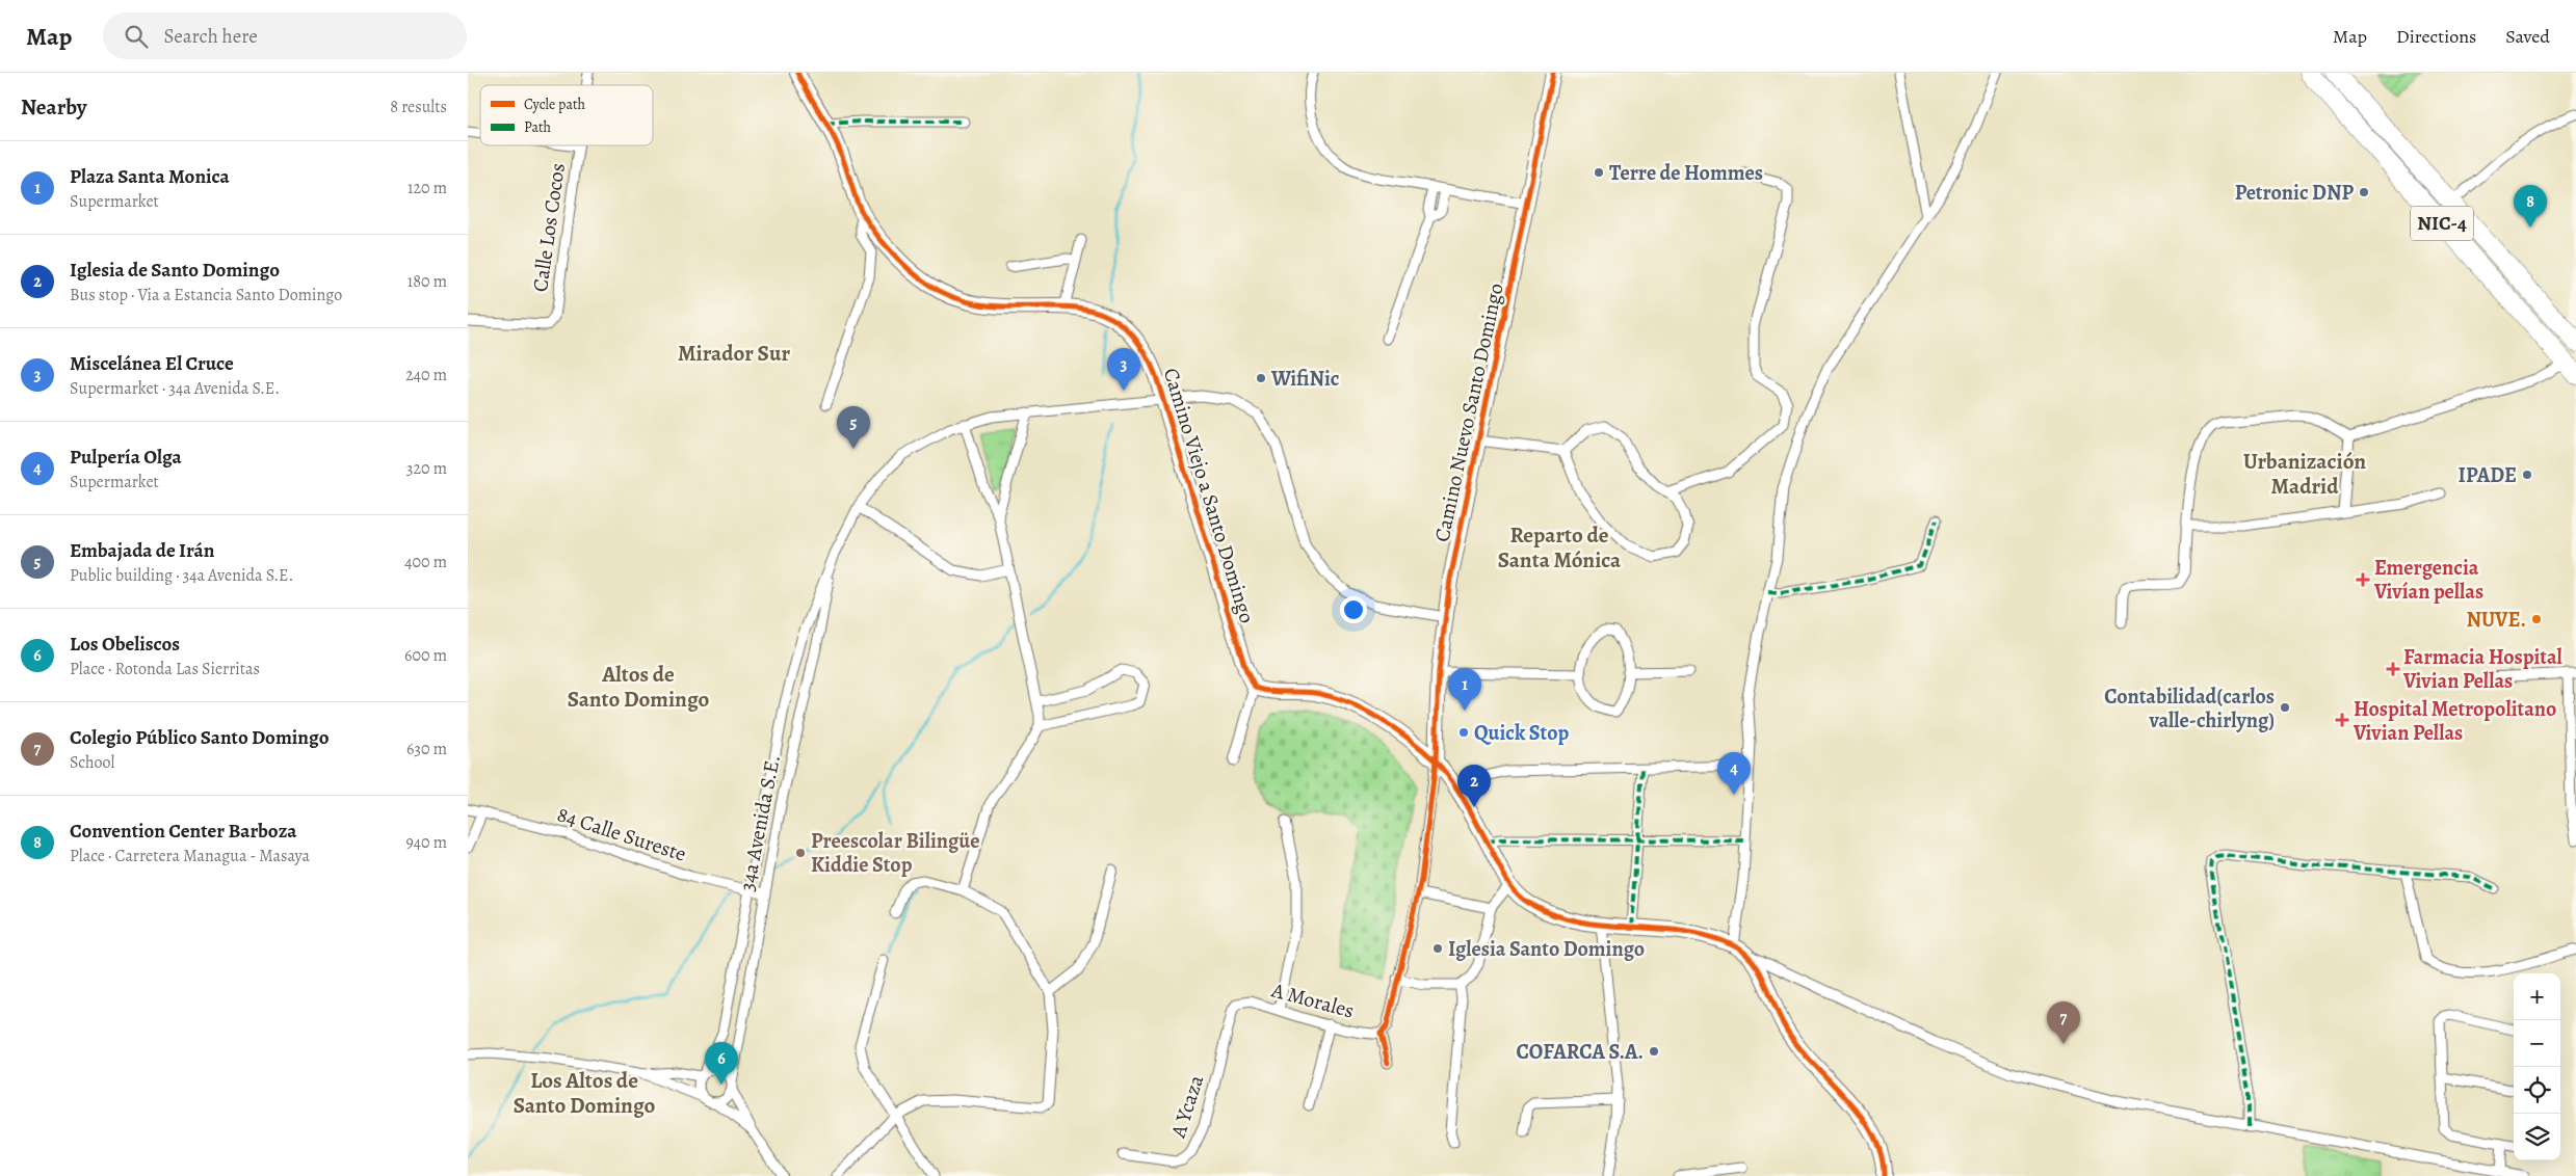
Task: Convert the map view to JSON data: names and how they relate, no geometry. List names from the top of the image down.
{
  "streets": {
    "highway": ["NIC-4"],
    "street": [
      "Calle Los Cocos",
      "Camino Nuevo Santo Domingo",
      "Camino Viejo a Santo Domingo",
      "34a Avenida S.E.",
      "84 Calle Sureste",
      "A Morales",
      "A Ycaza"
    ]
  },
  "crossings": [
    ["Camino Nuevo Santo Domingo", "34a Avenida S.E."],
    ["Camino Viejo a Santo Domingo", "34a Avenida S.E."],
    ["34a Avenida S.E.", "84 Calle Sureste"],
    ["A Morales", "A Ycaza"]
  ],
  "districts": [
    "Mirador Sur",
    "Urbanización Madrid",
    "Reparto de Santa Mónica",
    "Altos de Santo Domingo",
    "Los Altos de Santo Domingo"
  ],
  "places": {
    "other": [
      "Terre de Hommes",
      "Petronic DNP",
      "WifiNic",
      "IPADE",
      "NUVE.",
      "Contabilidad(carlos valle-chirlyng)",
      "Quick Stop",
      "Preescolar Bilingüe Kiddie Stop",
      "Iglesia Santo Domingo",
      "COFARCA S.A."
    ],
    "health": ["Emergencia Vivían pellas", "Farmacia Hospital Vivian Pellas", "Hospital Metropolitano Vivian Pellas"]
  },
  "legend": ["Cycle path", "Path"],
  "page": {
    "header": "Map",
    "search": "Search here",
    "nav": ["Map", "Directions", "Saved"],
    "heading": ["Nearby", "8 results"],
    "list": [
      {
        "mark": "1",
        "name": "Plaza Santa Monica",
        "note": "Supermarket",
        "value": "120 m"
      },
      {
        "mark": "2",
        "name": "Iglesia de Santo Domingo",
        "note": "Bus stop · Via a Estancia Santo Domingo",
        "value": "180 m"
      },
      {
        "mark": "3",
        "name": "Miscelánea El Cruce",
        "note": "Supermarket · 34a Avenida S.E.",
        "value": "240 m"
      },
      {
        "mark": "4",
        "name": "Pulpería Olga",
        "note": "Supermarket",
        "value": "320 m"
      },
      {
        "mark": "5",
        "name": "Embajada de Irán",
        "note": "Public building · 34a Avenida S.E.",
        "value": "400 m"
      },
      {
        "mark": "6",
        "name": "Los Obeliscos",
        "note": "Place · Rotonda Las Sierritas",
        "value": "600 m"
      },
      {
        "mark": "7",
        "name": "Colegio Público Santo Domingo",
        "note": "School",
        "value": "630 m"
      },
      {
        "mark": "8",
        "name": "Convention Center Barboza",
        "note": "Place · Carretera Managua - Masaya",
        "value": "940 m"
      }
    ],
    "pins": [
      "8",
      "3",
      "5",
      "1",
      "4",
      "2",
      "7",
      "6"
    ],
    "map_buttons": ["+", "−"]
  }
}
